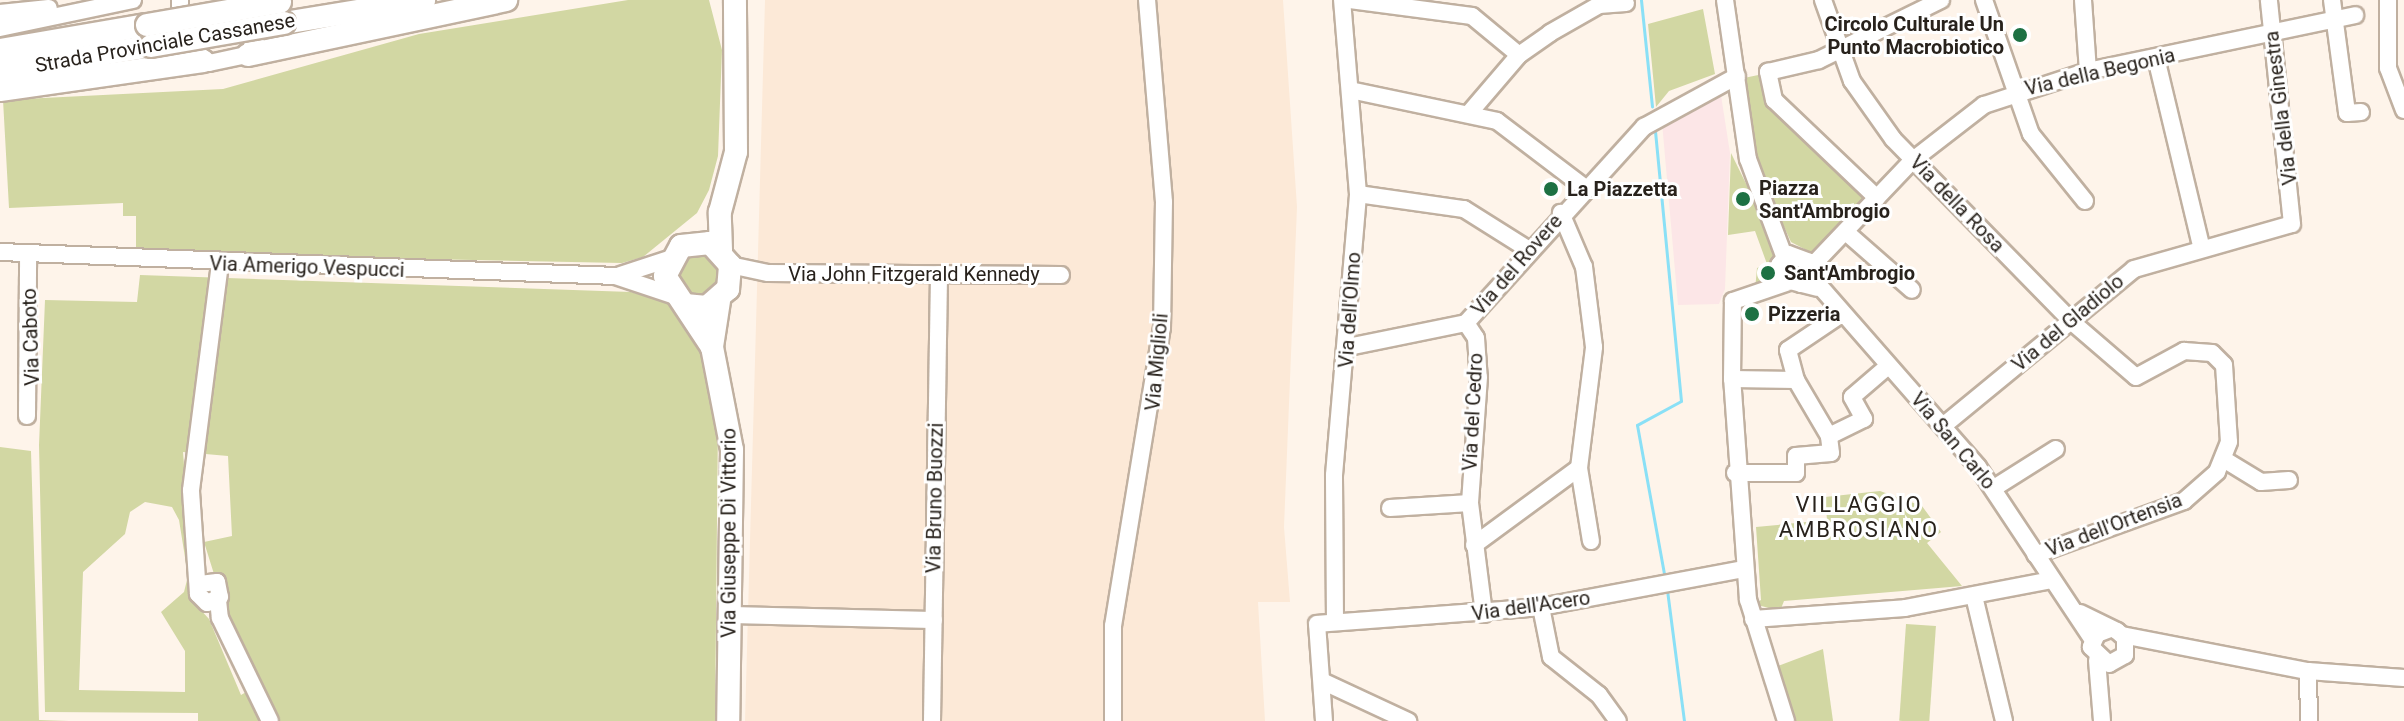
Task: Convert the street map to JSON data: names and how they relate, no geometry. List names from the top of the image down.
{
  "streets": {
    "main road": ["Strada Provinciale Cassanese", "Via Giuseppe Di Vittorio"],
    "street": [
      "Via della Begonia",
      "Via della Ginestra",
      "Via della Rosa",
      "Via del Rovere",
      "Via Amerigo Vespucci",
      "Via John Fitzgerald Kennedy",
      "Via dell'Olmo",
      "Via del Gladiolo",
      "Via Caboto",
      "Via Miglioli",
      "Via del Cedro",
      "Via San Carlo",
      "Via Bruno Buozzi",
      "Via dell'Ortensia",
      "Via dell'Acero"
    ]
  },
  "crossings": [
    ["Via della Begonia", "Via della Ginestra"],
    ["Via della Begonia", "Via della Rosa"],
    ["Via della Begonia", "Via San Carlo"],
    ["Via della Ginestra", "Via del Gladiolo"],
    ["Via della Rosa", "Via del Gladiolo"],
    ["Via della Rosa", "Via dell'Ortensia"],
    ["Via del Rovere", "Via dell'Olmo"],
    ["Via del Rovere", "Via del Cedro"],
    ["Via del Rovere", "Via San Carlo"],
    ["Via Amerigo Vespucci", "Via Caboto"],
    ["Via Amerigo Vespucci", "Via Giuseppe Di Vittorio"],
    ["Via John Fitzgerald Kennedy", "Via Bruno Buozzi"],
    ["Via John Fitzgerald Kennedy", "Via Giuseppe Di Vittorio"],
    ["Via dell'Olmo", "Via dell'Acero"],
    ["Via del Gladiolo", "Via San Carlo"],
    ["Via del Cedro", "Via dell'Acero"],
    ["Via San Carlo", "Via dell'Ortensia"]
  ],
  "districts": ["VILLAGGIO AMBROSIANO"],
  "places": [
    "Circolo Culturale Un Punto Macrobiotico",
    "La Piazzetta",
    "Piazza Sant'Ambrogio",
    "Sant'Ambrogio",
    "Pizzeria"
  ]
}
